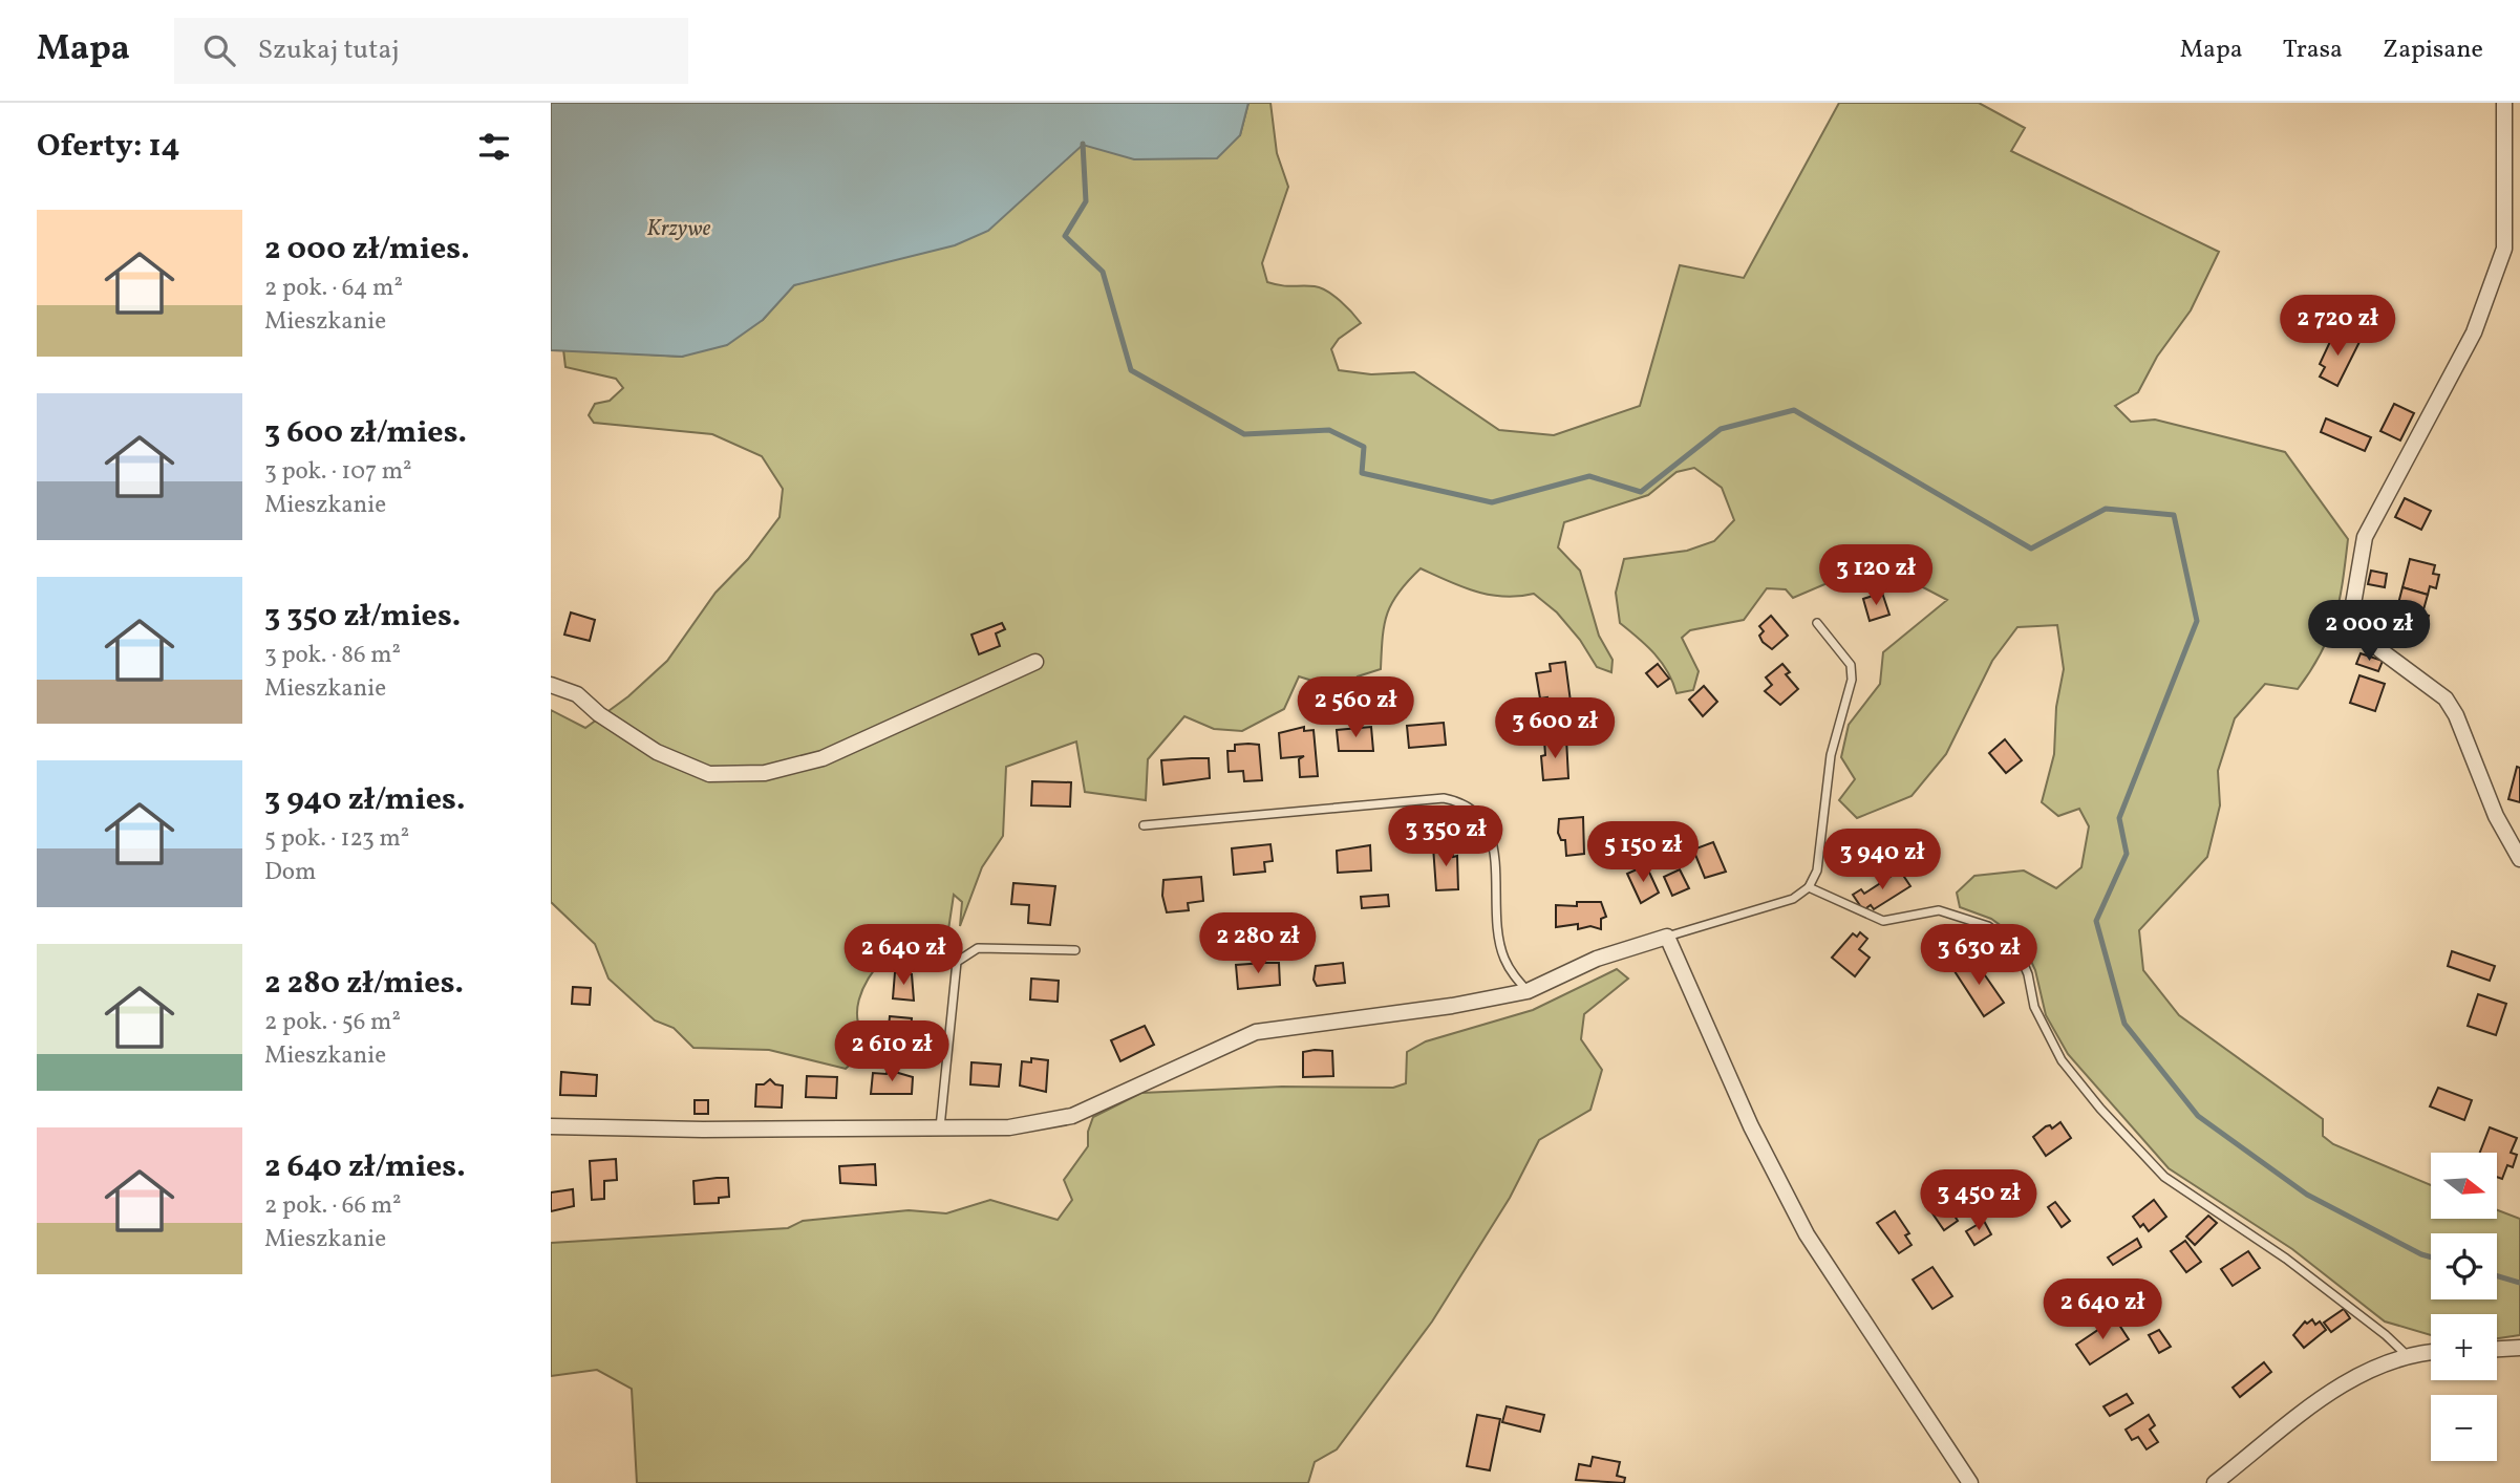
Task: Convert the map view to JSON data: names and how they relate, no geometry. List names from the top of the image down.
{
  "water": ["Krzywe"],
  "north": "right",
  "page": {
    "header": "Mapa",
    "search": "Szukaj tutaj",
    "nav": ["Mapa", "Trasa", "Zapisane"],
    "heading": "Oferty: 14",
    "list": [
      {
        "name": "2 000 zł/mies.",
        "note": "2 pok. · 64 m² · Mieszkanie"
      },
      {
        "name": "3 600 zł/mies.",
        "note": "3 pok. · 107 m² · Mieszkanie"
      },
      {
        "name": "3 350 zł/mies.",
        "note": "3 pok. · 86 m² · Mieszkanie"
      },
      {
        "name": "3 940 zł/mies.",
        "note": "5 pok. · 123 m² · Dom"
      },
      {
        "name": "2 280 zł/mies.",
        "note": "2 pok. · 56 m² · Mieszkanie"
      },
      {
        "name": "2 640 zł/mies.",
        "note": "2 pok. · 66 m² · Mieszkanie"
      }
    ],
    "price": [
      "2 720 zł",
      "3 120 zł",
      "2 000 zł",
      "2 560 zł",
      "3 600 zł",
      "3 350 zł",
      "5 150 zł",
      "3 940 zł",
      "2 280 zł",
      "2 640 zł",
      "3 630 zł",
      "2 610 zł",
      "3 450 zł",
      "2 640 zł"
    ],
    "map_buttons": ["+", "−"]
  }
}
